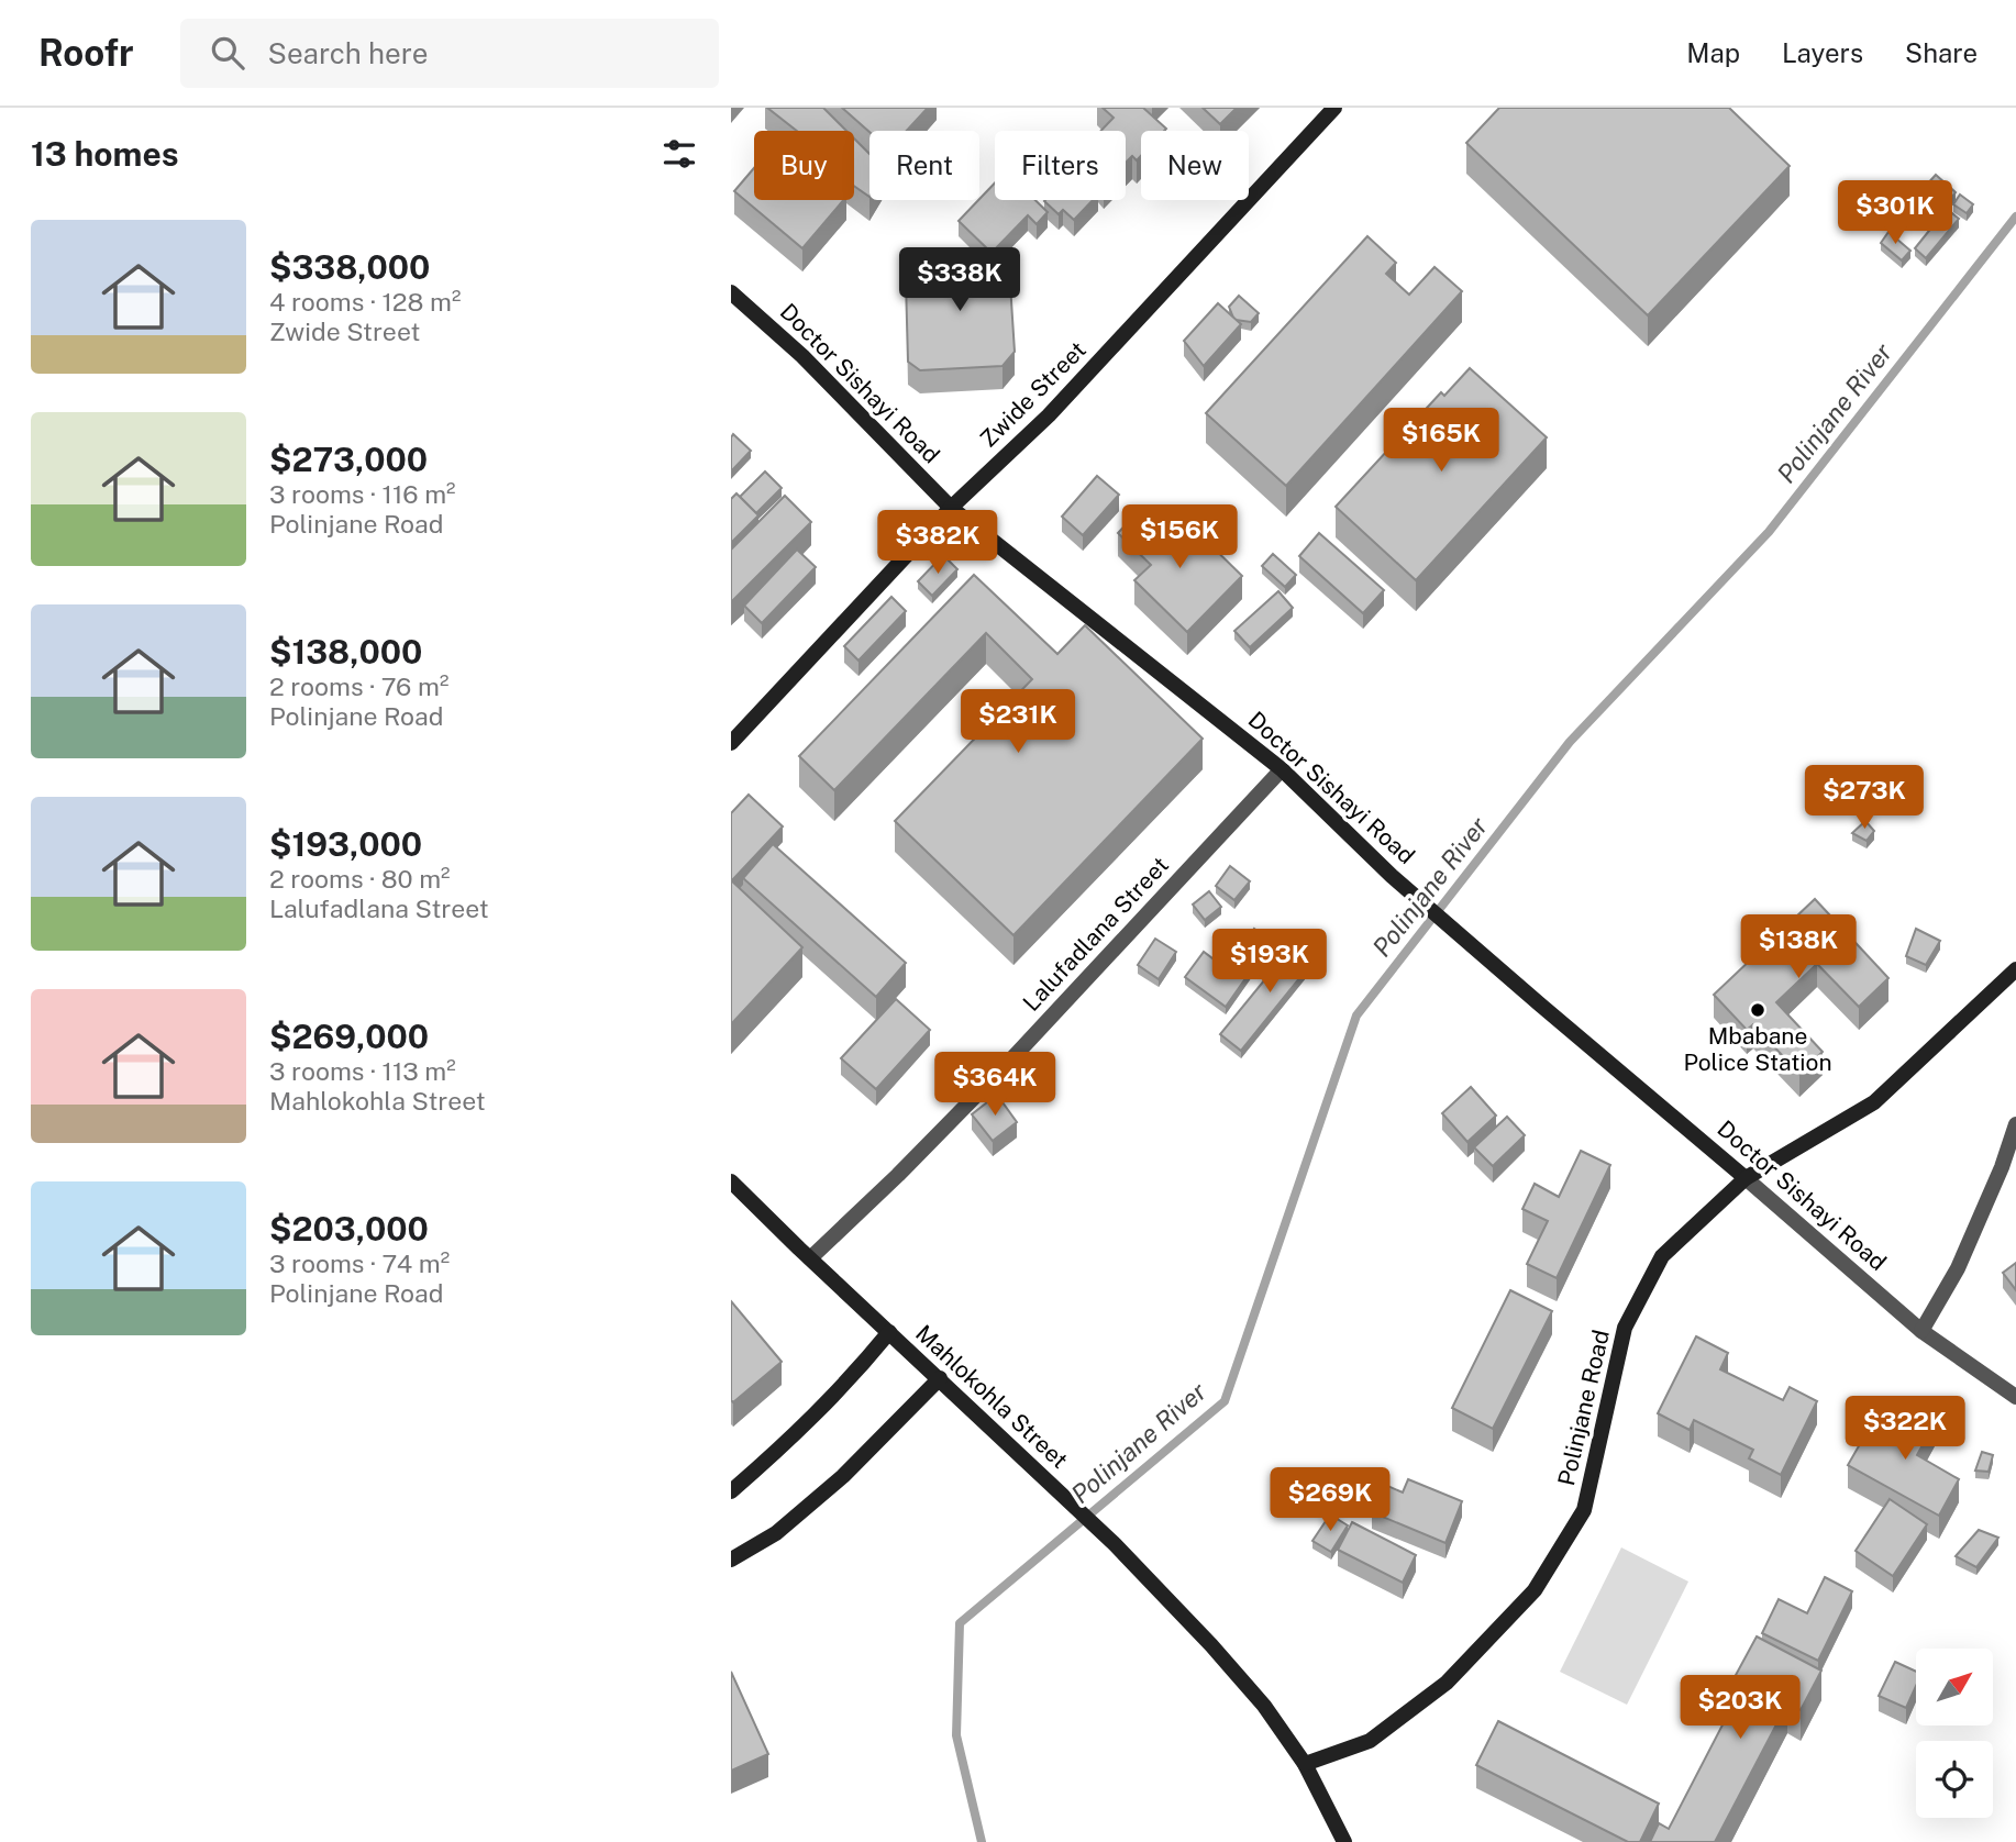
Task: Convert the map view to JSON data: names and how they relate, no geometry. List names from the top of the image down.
{
  "streets": {
    "street": [
      "Doctor Sishayi Road",
      "Zwide Street",
      "Lalufadlana Street",
      "Mahlokohla Street",
      "Polinjane Road"
    ]
  },
  "crossings": [
    ["Doctor Sishayi Road", "Zwide Street"],
    ["Doctor Sishayi Road", "Lalufadlana Street"],
    ["Doctor Sishayi Road", "Polinjane Road"],
    ["Lalufadlana Street", "Mahlokohla Street"],
    ["Mahlokohla Street", "Polinjane Road"]
  ],
  "water": ["Polinjane River"],
  "places": ["Mbabane Police Station"],
  "north": "top right",
  "page": {
    "header": "Roofr",
    "search": "Search here",
    "nav": ["Map", "Layers", "Share"],
    "heading": "13 homes",
    "chip": [
      "Buy",
      "Rent",
      "Filters",
      "New"
    ],
    "price": [
      "$301K",
      "$338K",
      "$165K",
      "$156K",
      "$382K",
      "$231K",
      "$273K",
      "$138K",
      "$193K",
      "$364K",
      "$322K",
      "$269K",
      "$203K"
    ],
    "list": [
      {
        "name": "$338,000",
        "note": "4 rooms · 128 m² · Zwide Street"
      },
      {
        "name": "$273,000",
        "note": "3 rooms · 116 m² · Polinjane Road"
      },
      {
        "name": "$138,000",
        "note": "2 rooms · 76 m² · Polinjane Road"
      },
      {
        "name": "$193,000",
        "note": "2 rooms · 80 m² · Lalufadlana Street"
      },
      {
        "name": "$269,000",
        "note": "3 rooms · 113 m² · Mahlokohla Street"
      },
      {
        "name": "$203,000",
        "note": "3 rooms · 74 m² · Polinjane Road"
      }
    ]
  }
}
